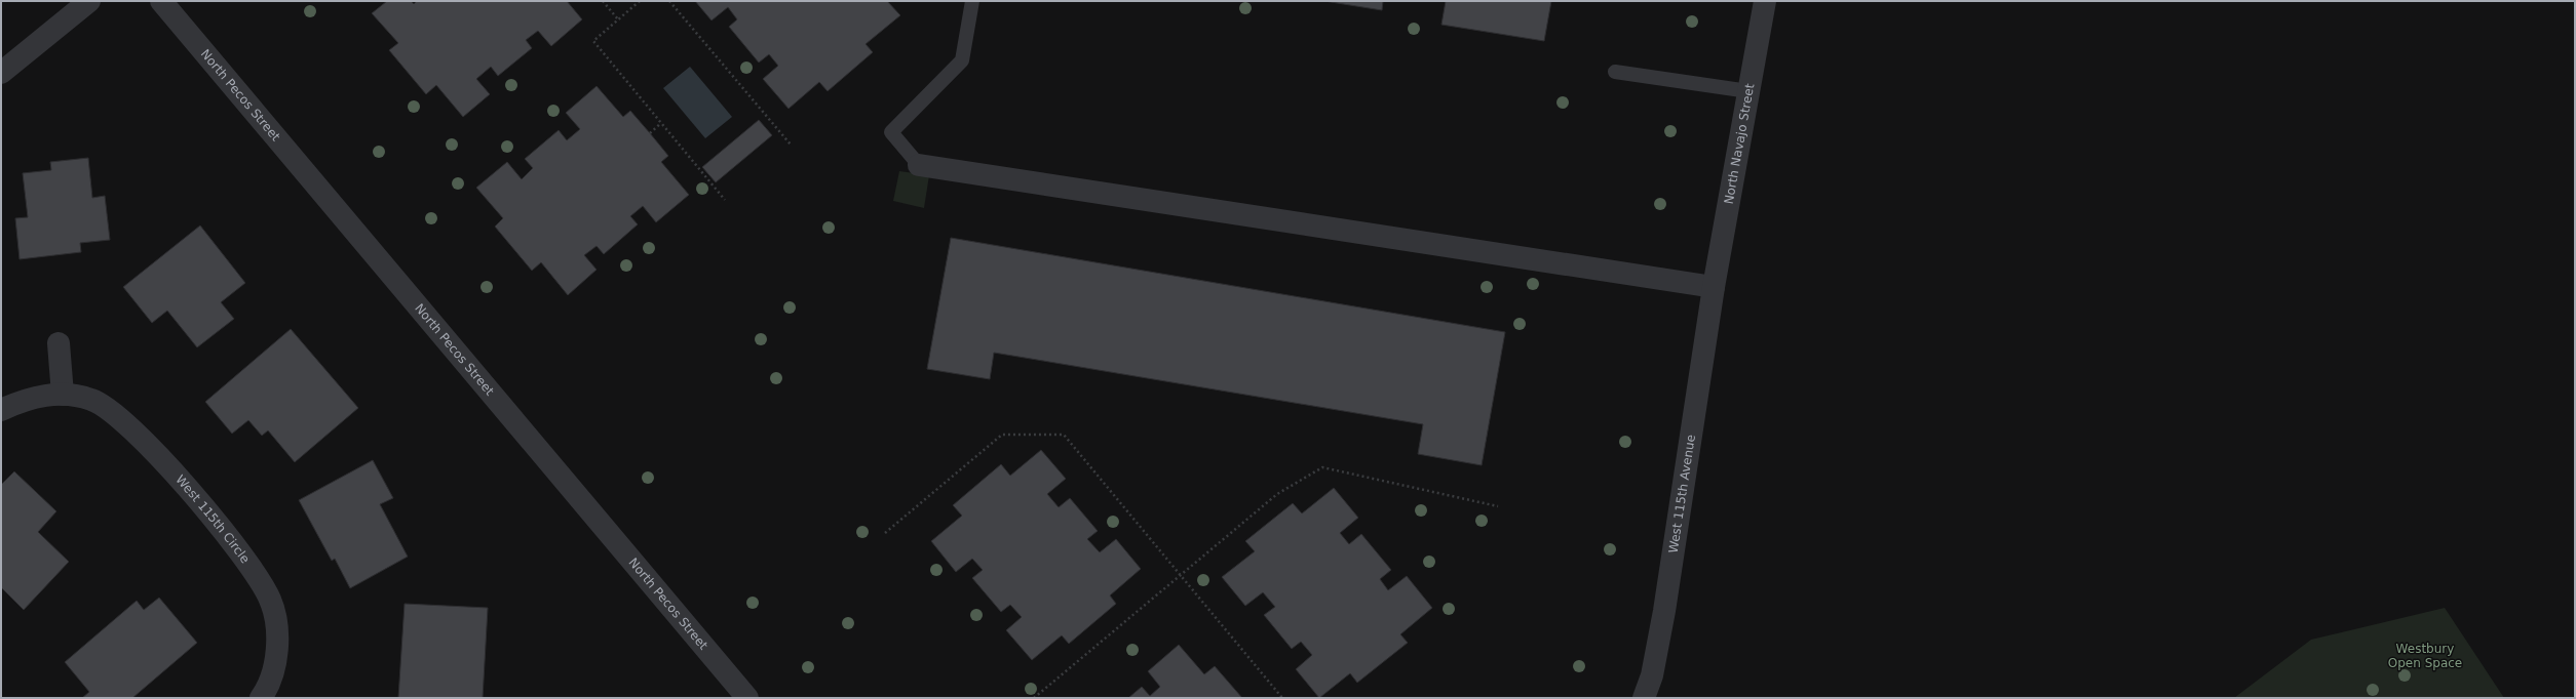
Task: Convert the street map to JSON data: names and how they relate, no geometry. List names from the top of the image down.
{
  "streets": {
    "street": [
      "North Pecos Street",
      "North Navajo Street",
      "West 115th Avenue",
      "West 115th Circle"
    ]
  },
  "crossings": [
    ["North Navajo Street", "West 115th Avenue"]
  ],
  "parks": ["Westbury Open Space"]
}
